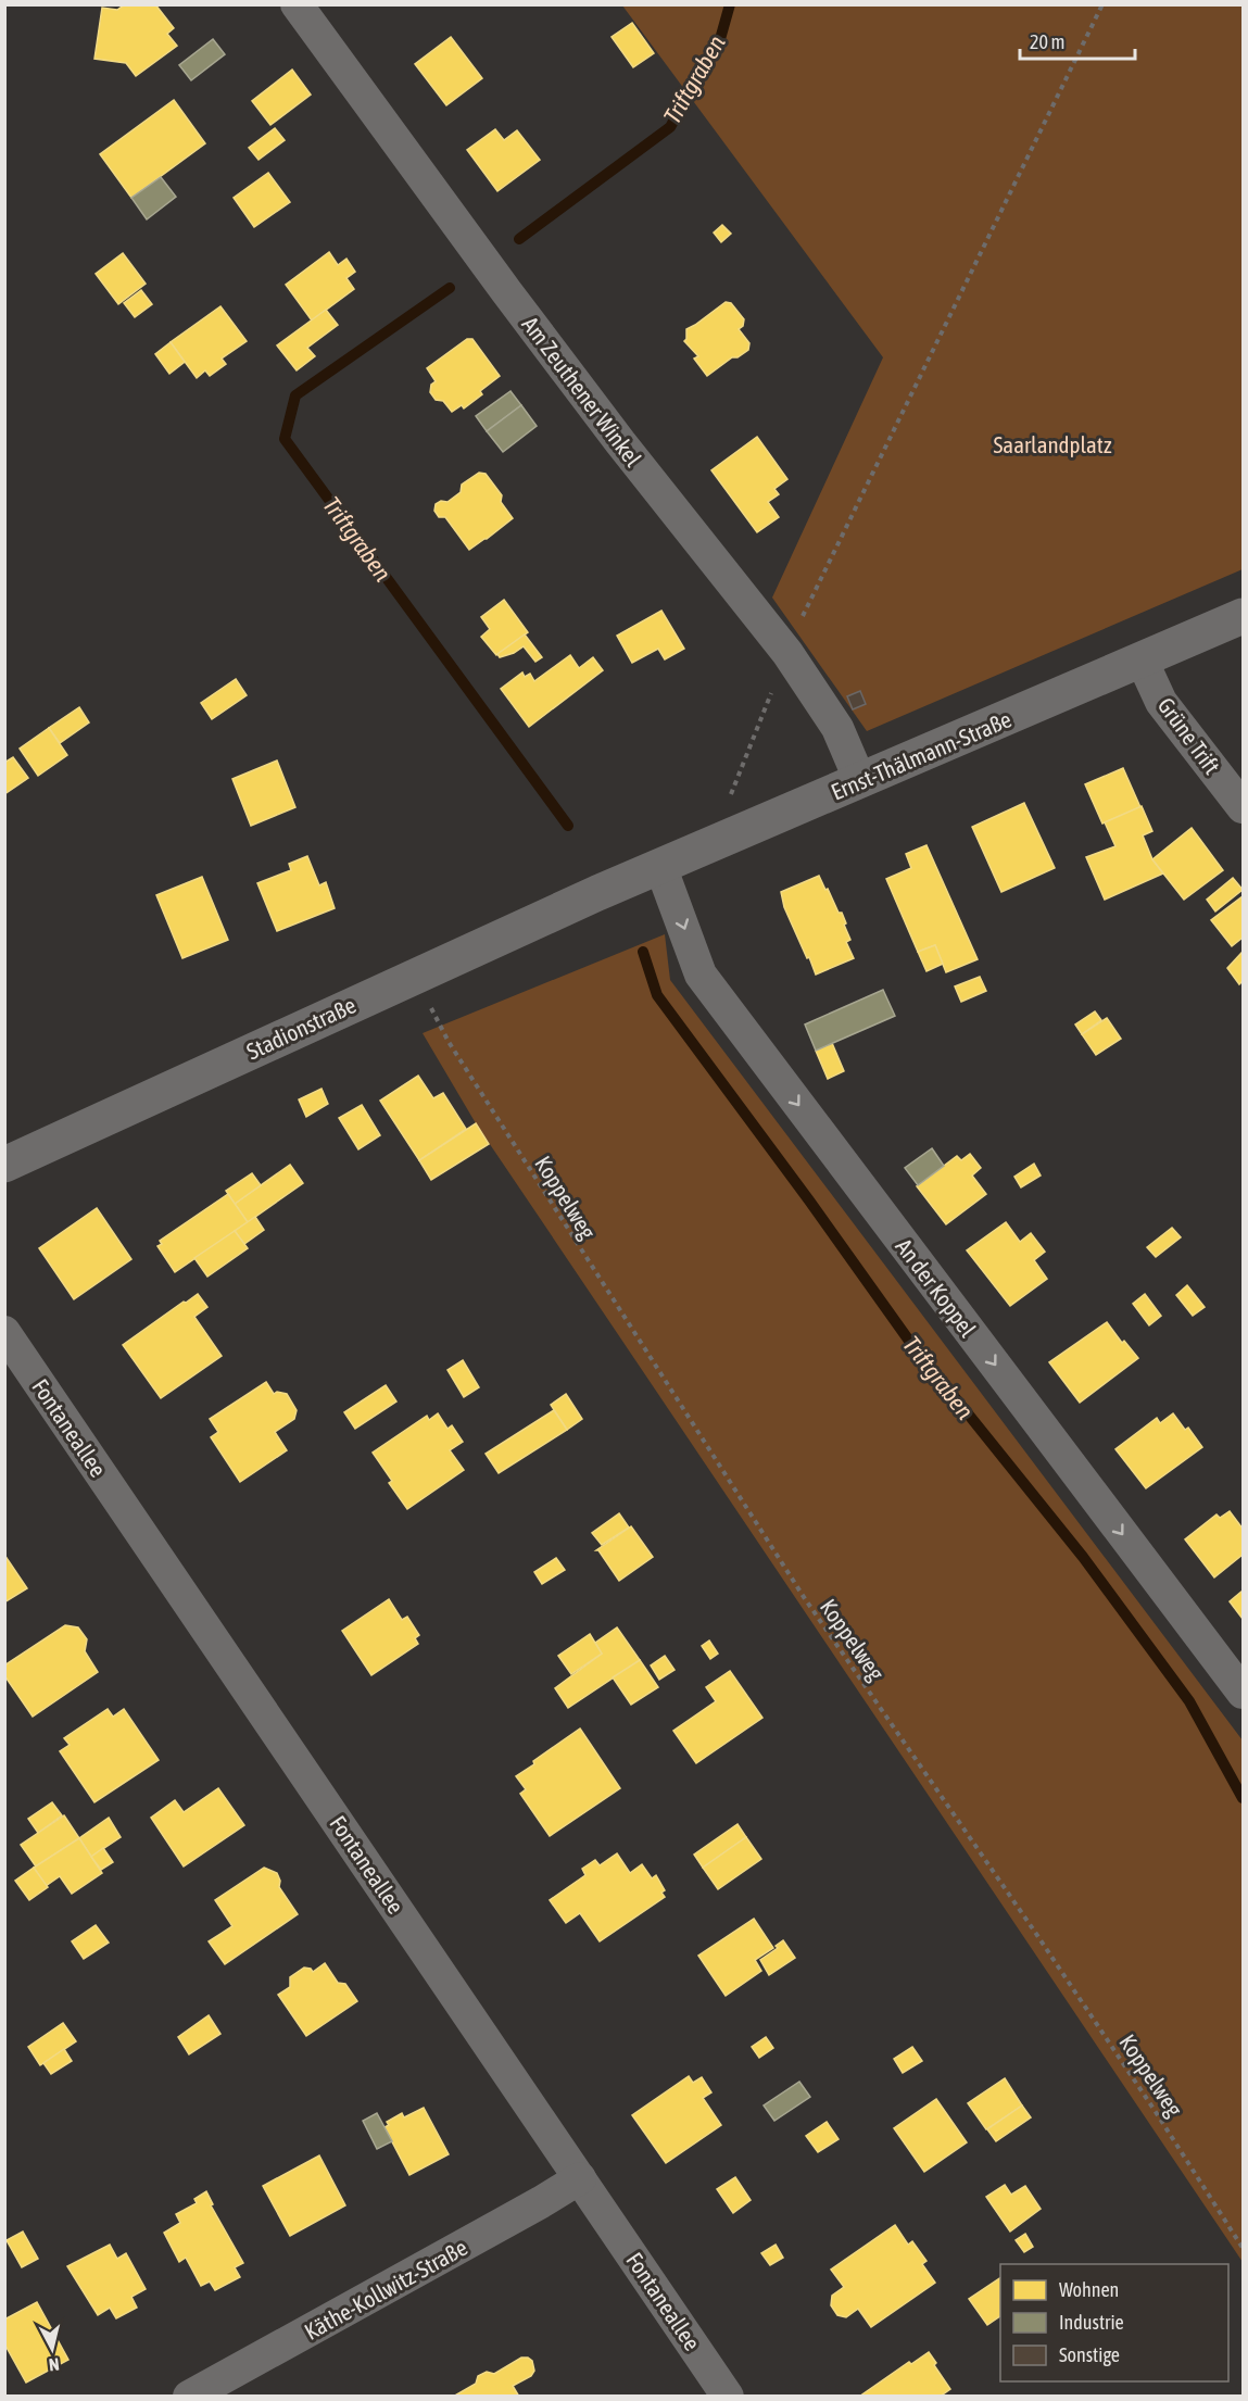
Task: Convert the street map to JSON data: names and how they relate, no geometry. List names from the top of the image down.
{
  "streets": {
    "street": [
      "Am Zeuthener Winkel",
      "Grüne Trift",
      "Ernst-Thälmann-Straße",
      "Stadionstraße",
      "An der Koppel",
      "Fontaneallee",
      "Käthe-Kollwitz-Straße"
    ],
    "path": ["Koppelweg"]
  },
  "crossings": [
    ["Am Zeuthener Winkel", "Ernst-Thälmann-Straße"],
    ["Grüne Trift", "Ernst-Thälmann-Straße"],
    ["Ernst-Thälmann-Straße", "Stadionstraße"],
    ["Ernst-Thälmann-Straße", "An der Koppel"],
    ["Fontaneallee", "Käthe-Kollwitz-Straße"]
  ],
  "one_way": ["An der Koppel"],
  "water": ["Triftgraben"],
  "parks": ["Saarlandplatz"],
  "legend": ["Wohnen", "Industrie", "Sonstige"],
  "scale_bar": "20 m",
  "north": "bottom"
}
